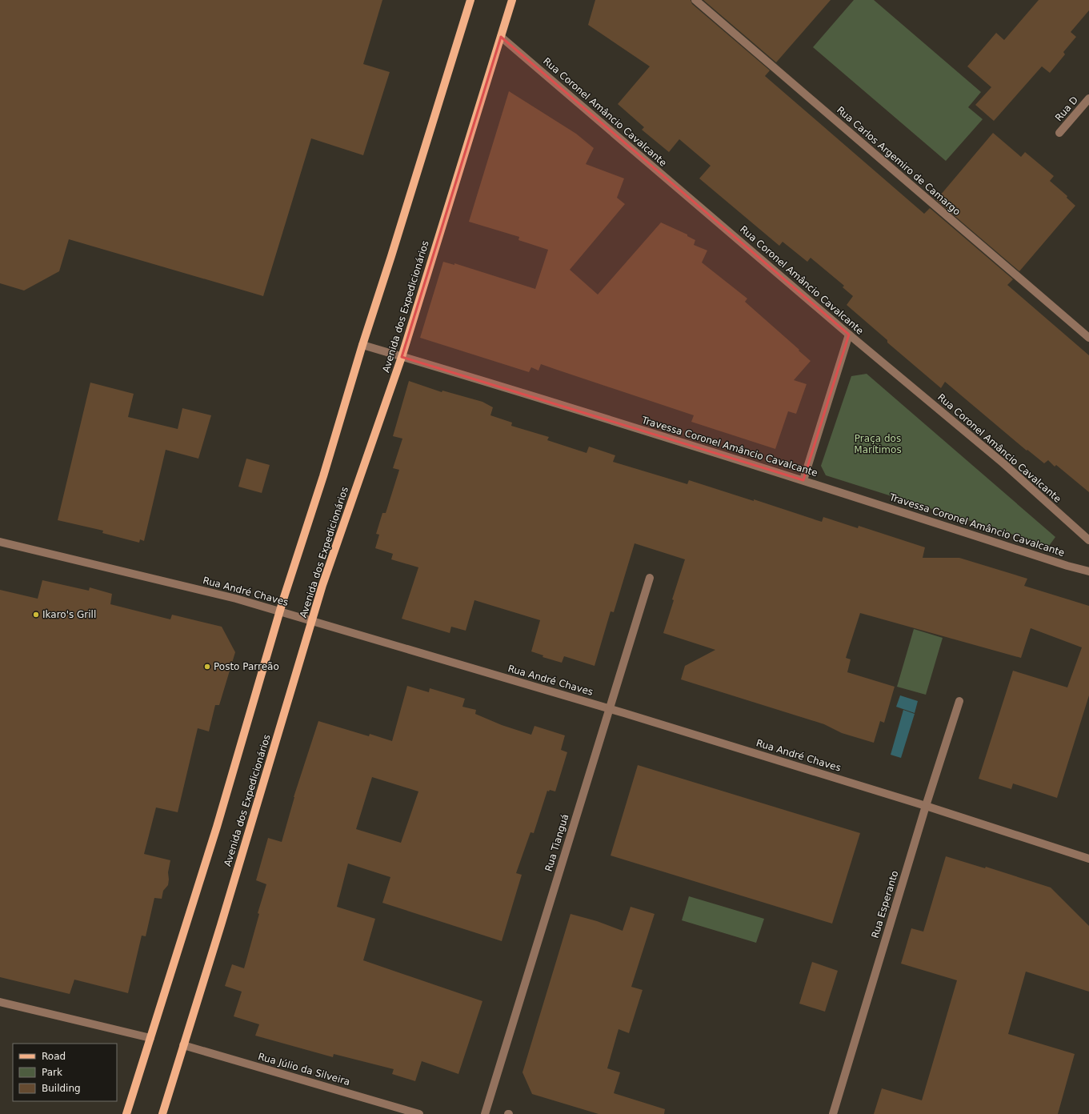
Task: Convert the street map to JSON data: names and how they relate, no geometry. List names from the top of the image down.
{
  "streets": {
    "main road": ["Avenida dos Expedicionários"],
    "street": [
      "Rua D",
      "Rua Coronel Amâncio Cavalcante",
      "Rua Carlos Argemiro de Camargo",
      "Travessa Coronel Amâncio Cavalcante",
      "Rua André Chaves",
      "Rua Tianguá",
      "Rua Esperanto",
      "Rua Júlio da Silveira"
    ]
  },
  "crossings": [
    ["Rua Coronel Amâncio Cavalcante", "Avenida dos Expedicionários"],
    ["Avenida dos Expedicionários", "Travessa Coronel Amâncio Cavalcante"],
    ["Avenida dos Expedicionários", "Rua André Chaves"],
    ["Avenida dos Expedicionários", "Rua Júlio da Silveira"],
    ["Rua André Chaves", "Rua Tianguá"],
    ["Rua André Chaves", "Rua Esperanto"]
  ],
  "parks": ["Praça dos Marítimos"],
  "places": ["Ikaro's Grill", "Posto Parreão"],
  "legend": ["Road", "Park", "Building"]
}
